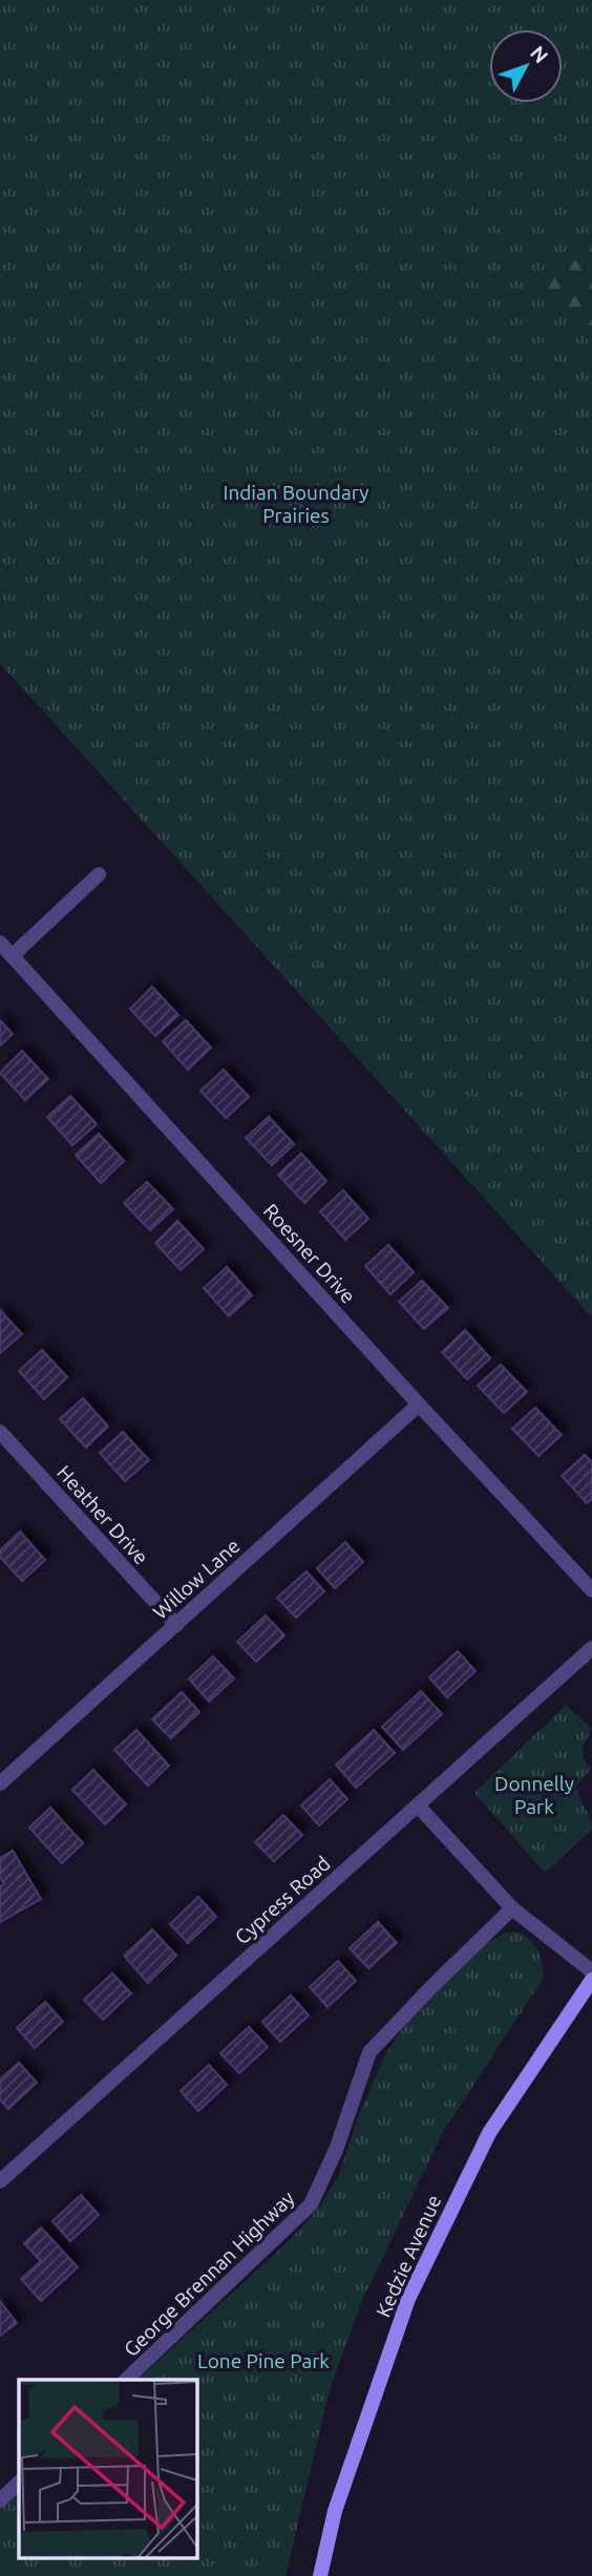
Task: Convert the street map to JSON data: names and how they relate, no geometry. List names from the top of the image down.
{
  "streets": {
    "main road": ["Kedzie Avenue"],
    "street": [
      "Roesner Drive",
      "Heather Drive",
      "Willow Lane",
      "Cypress Road",
      "George Brennan Highway"
    ]
  },
  "crossings": [
    ["Roesner Drive", "Willow Lane"],
    ["Heather Drive", "Willow Lane"]
  ],
  "parks": ["Indian Boundary Prairies", "Donnelly Park", "Lone Pine Park"],
  "north": "top right"
}
